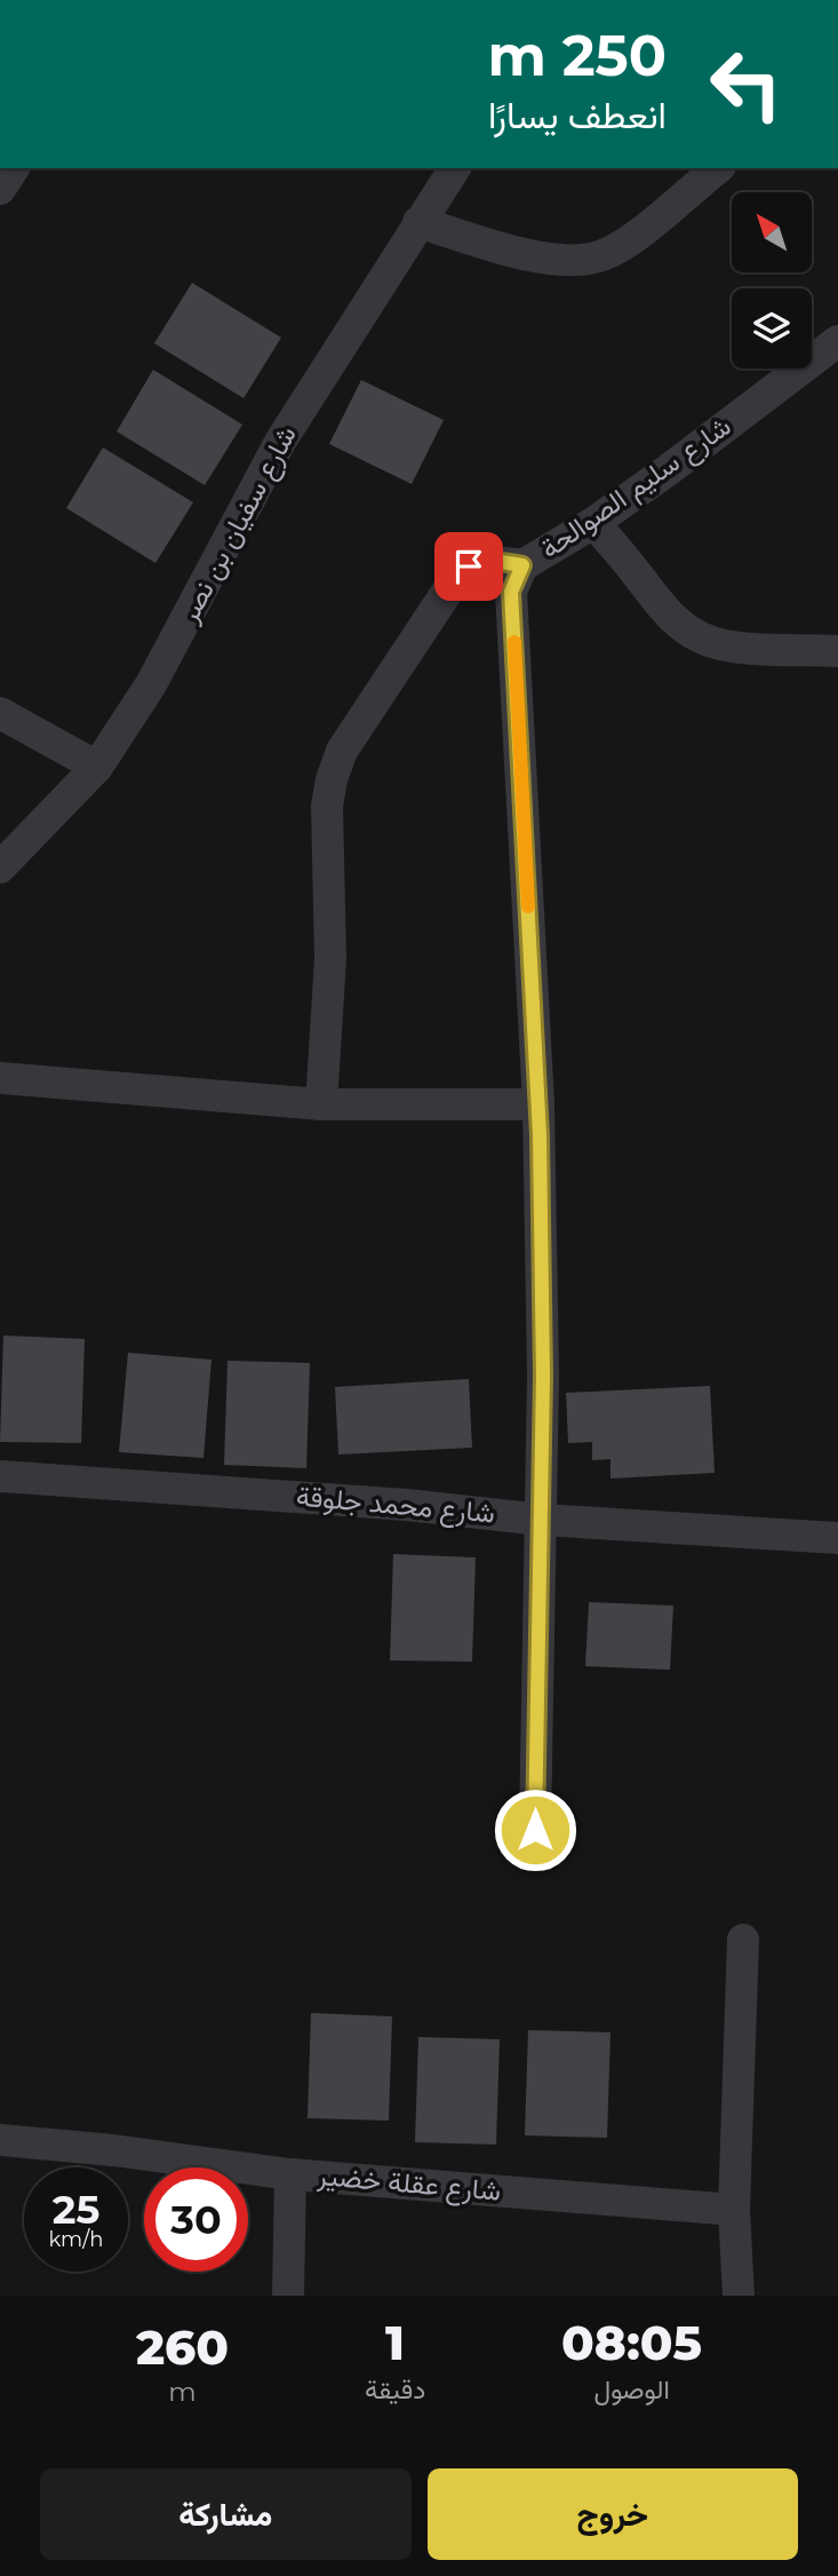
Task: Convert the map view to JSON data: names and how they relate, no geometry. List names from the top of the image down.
{
  "streets": {
    "street": [
      "شارع سليم الصوالحة",
      "شارع سفيان بن نصر",
      "شارع محمد جلوقة",
      "شارع عقلة خضير"
    ]
  },
  "crossings": [
    ["شارع سليم الصوالحة", "شارع محمد جلوقة"]
  ],
  "north": "top left",
  "page": {
    "turn": ["250 m", "انعطف يسارًا"],
    "speed": "25 km/h",
    "limit": "30",
    "eta": [
      "08:05",
      "الوصول",
      "1",
      "دقيقة",
      "260",
      "m"
    ],
    "buttons": ["خروج", "مشاركة"]
  }
}
